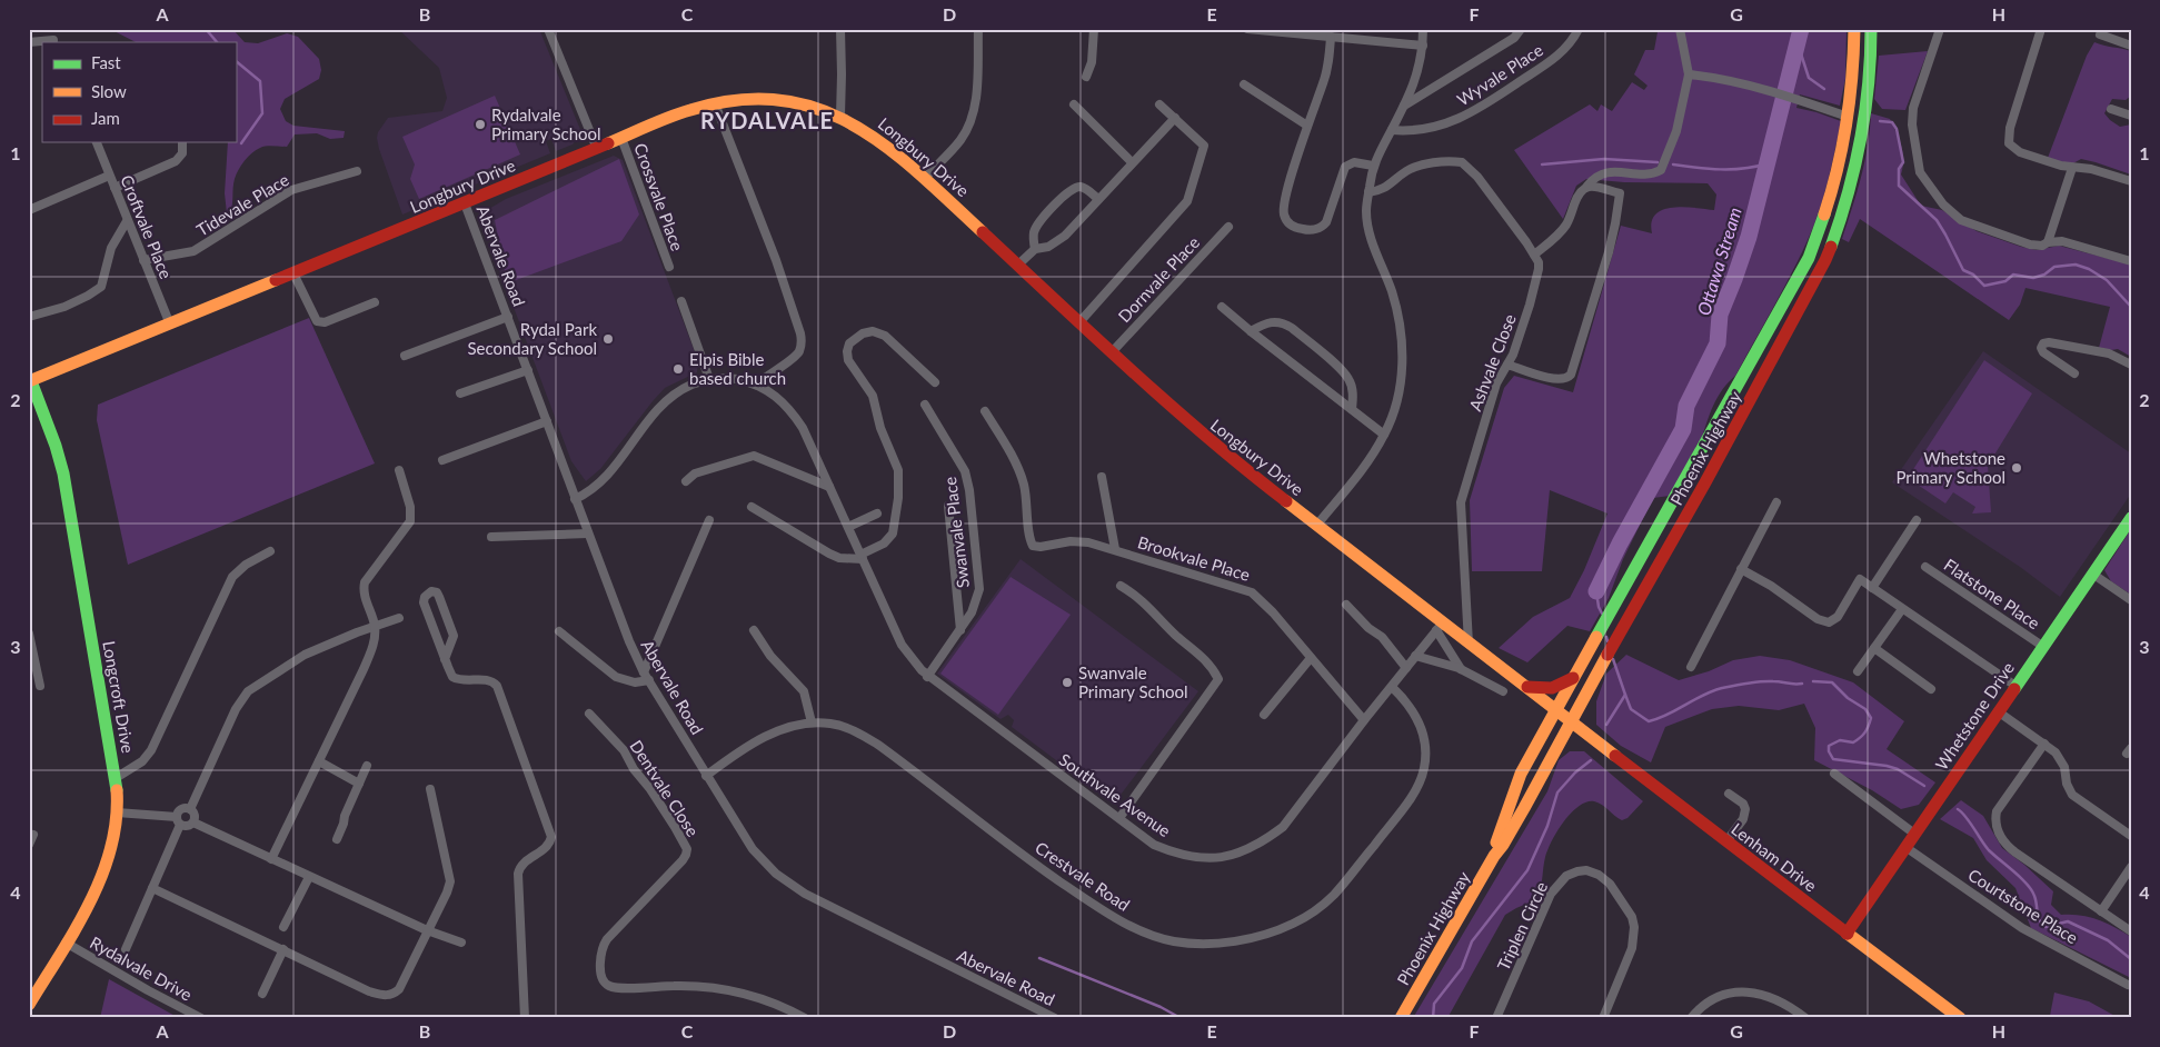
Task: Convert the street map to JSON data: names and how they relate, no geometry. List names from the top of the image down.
{
  "streets": {
    "street": [
      "Wyvale Place",
      "Longbury Drive",
      "Crossvale Place",
      "Tidevale Place",
      "Croftvale Place",
      "Abervale Road",
      "Dornvale Place",
      "Ashvale Close",
      "Phoenix Highway",
      "Swanvale Place",
      "Brookvale Place",
      "Flatstone Place",
      "Longcroft Drive",
      "Whetstone Drive",
      "Dentvale Close",
      "Southvale Avenue",
      "Lenham Drive",
      "Crestvale Road",
      "Courtstone Place",
      "Triplen Circle",
      "Rydalvale Drive"
    ]
  },
  "crossings": [
    ["Longbury Drive", "Crossvale Place"],
    ["Longbury Drive", "Croftvale Place"],
    ["Longbury Drive", "Abervale Road"],
    ["Longbury Drive", "Dornvale Place"],
    ["Longbury Drive", "Ashvale Close"],
    ["Longbury Drive", "Phoenix Highway"],
    ["Longbury Drive", "Longcroft Drive"],
    ["Longbury Drive", "Southvale Avenue"],
    ["Longbury Drive", "Lenham Drive"],
    ["Tidevale Place", "Croftvale Place"],
    ["Abervale Road", "Southvale Avenue"],
    ["Abervale Road", "Crestvale Road"],
    ["Phoenix Highway", "Lenham Drive"],
    ["Swanvale Place", "Southvale Avenue"],
    ["Brookvale Place", "Southvale Avenue"],
    ["Flatstone Place", "Whetstone Drive"],
    ["Longcroft Drive", "Rydalvale Drive"],
    ["Whetstone Drive", "Lenham Drive"],
    ["Whetstone Drive", "Courtstone Place"],
    ["Southvale Avenue", "Crestvale Road"]
  ],
  "districts": ["RYDALVALE"],
  "water": ["Ottawa Stream"],
  "places": [
    "Rydalvale Primary School",
    "Rydal Park Secondary School",
    "Elpis Bible based church",
    "Whetstone Primary School",
    "Swanvale Primary School"
  ],
  "legend": ["Fast", "Slow", "Jam"],
  "grid": {
    "columns": [
      "A",
      "B",
      "C",
      "D",
      "E",
      "F",
      "G",
      "H"
    ],
    "rows": [
      "1",
      "2",
      "3",
      "4"
    ]
  }
}
